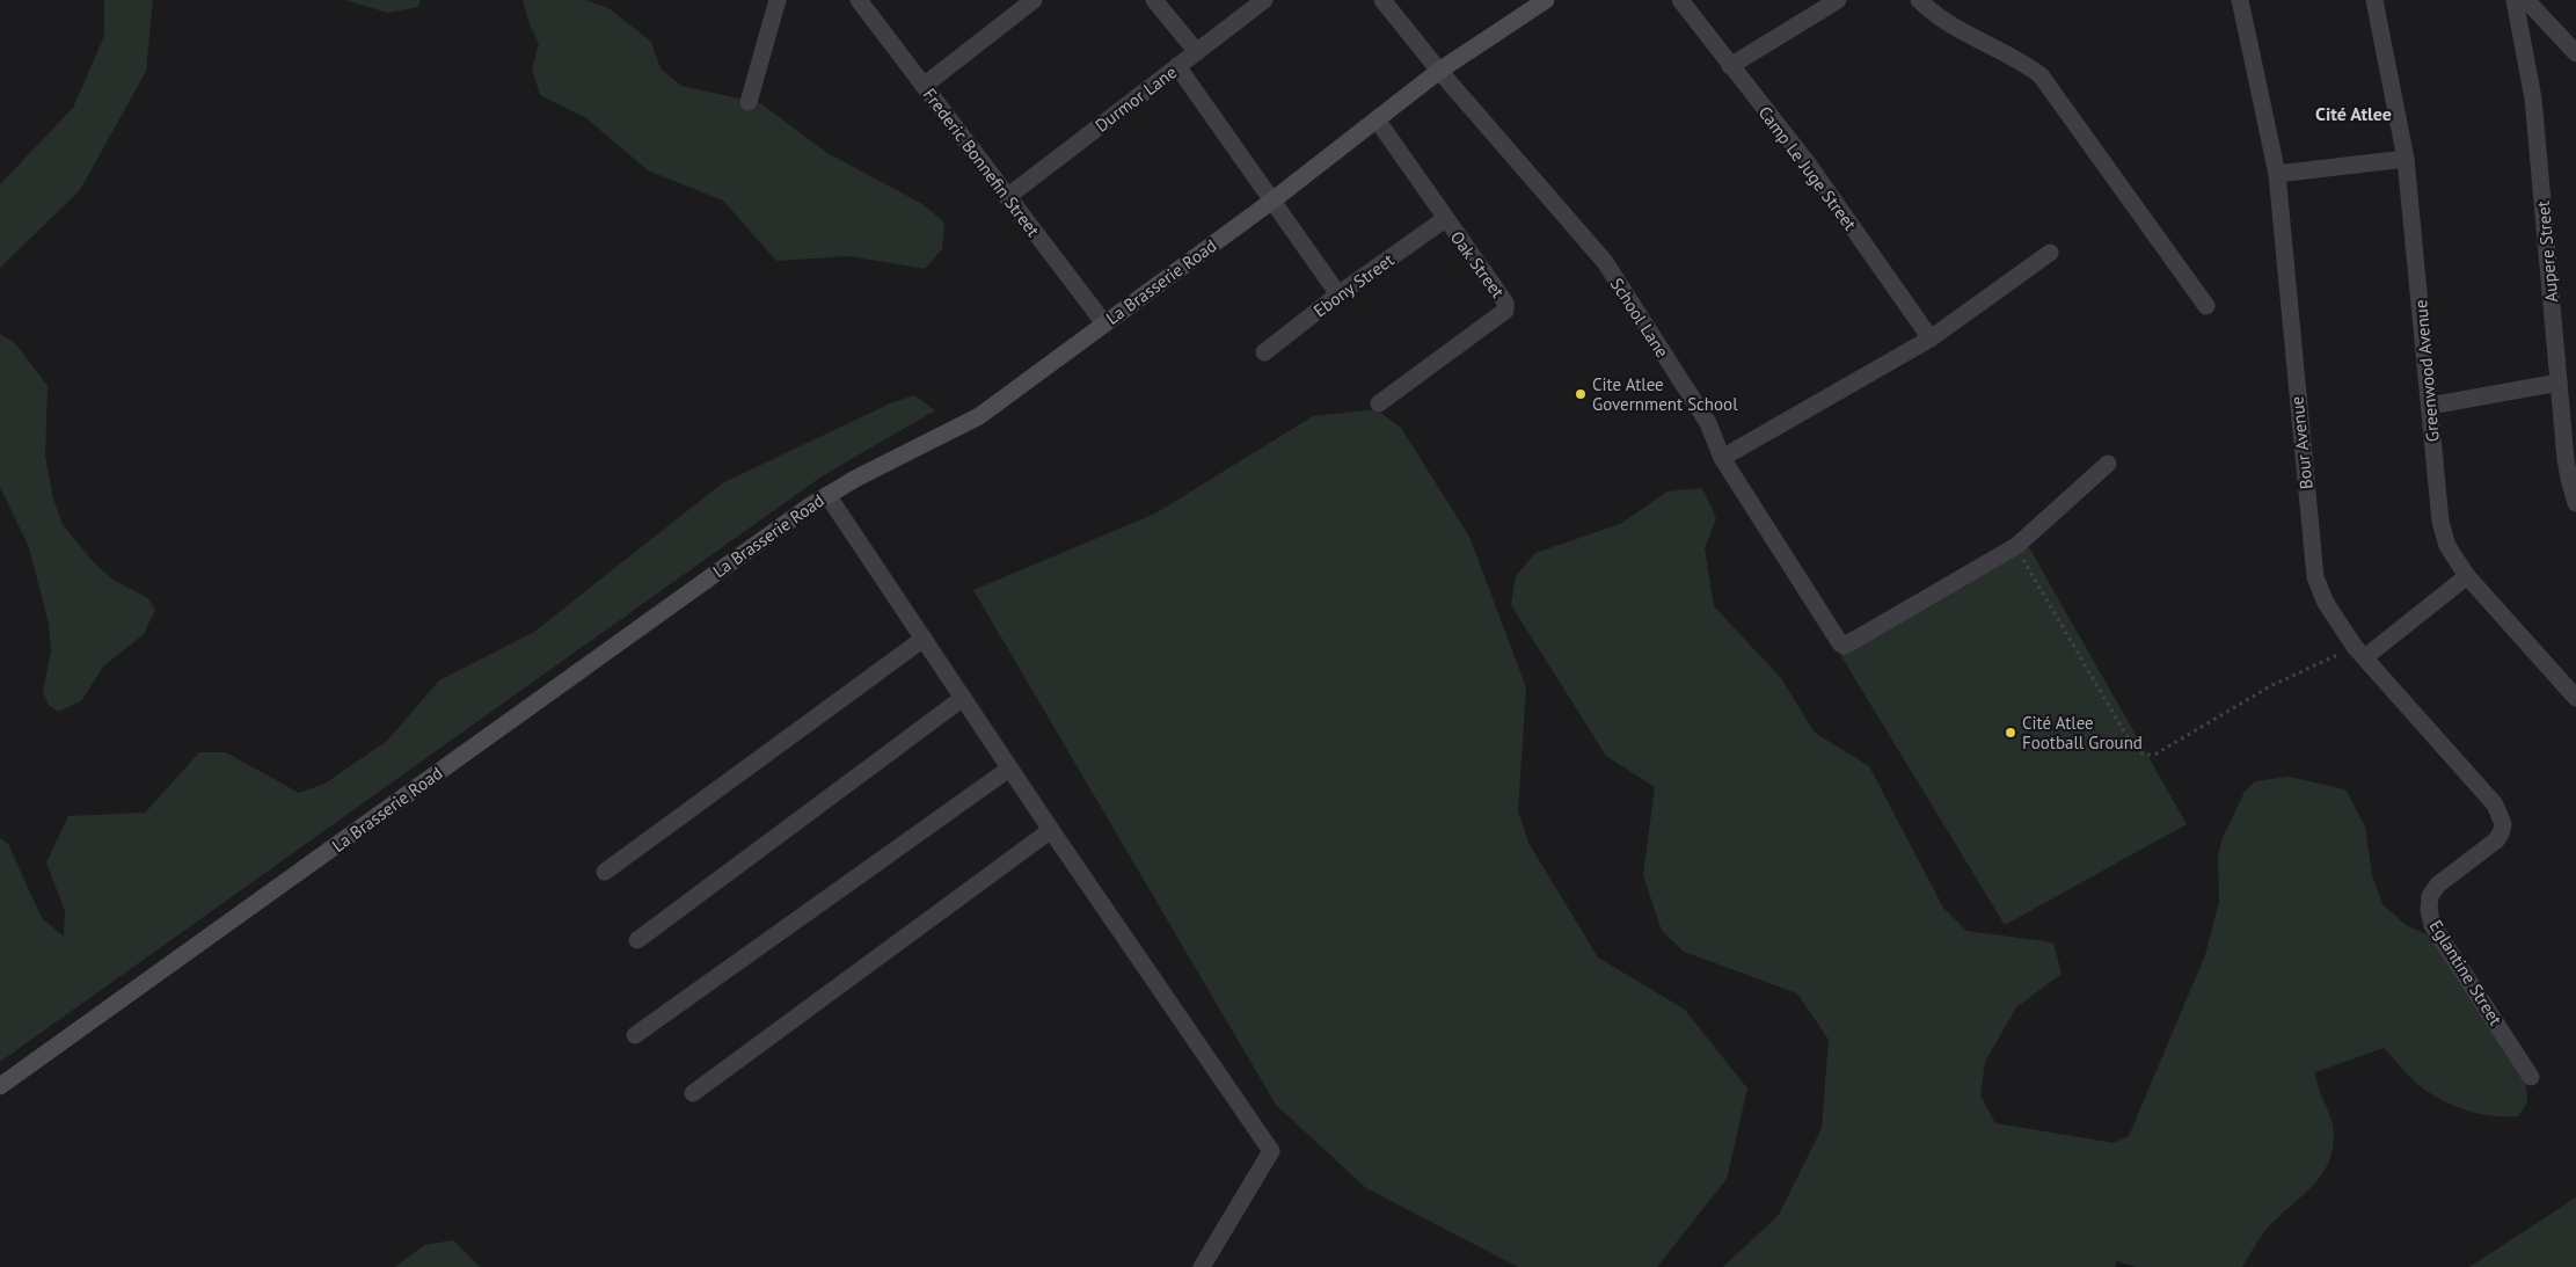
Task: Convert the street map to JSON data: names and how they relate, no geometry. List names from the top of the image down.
{
  "streets": {
    "main road": ["La Brasserie Road"],
    "street": [
      "Durmor Lane",
      "Frederic Bonnefin Street",
      "Camp Le Juge Street",
      "Aupere Street",
      "Oak Street",
      "Ebony Street",
      "School Lane",
      "Greenwood Avenue",
      "Bour Avenue",
      "Eglantine Street"
    ]
  },
  "crossings": [
    ["Durmor Lane", "Frederic Bonnefin Street"],
    ["Frederic Bonnefin Street", "La Brasserie Road"],
    ["Oak Street", "La Brasserie Road"],
    ["Oak Street", "Ebony Street"],
    ["La Brasserie Road", "School Lane"],
    ["Bour Avenue", "Eglantine Street"]
  ],
  "districts": ["Cité Atlee"],
  "places": ["Cite Atlee Government School", "Cité Atlee Football Ground"]
}
